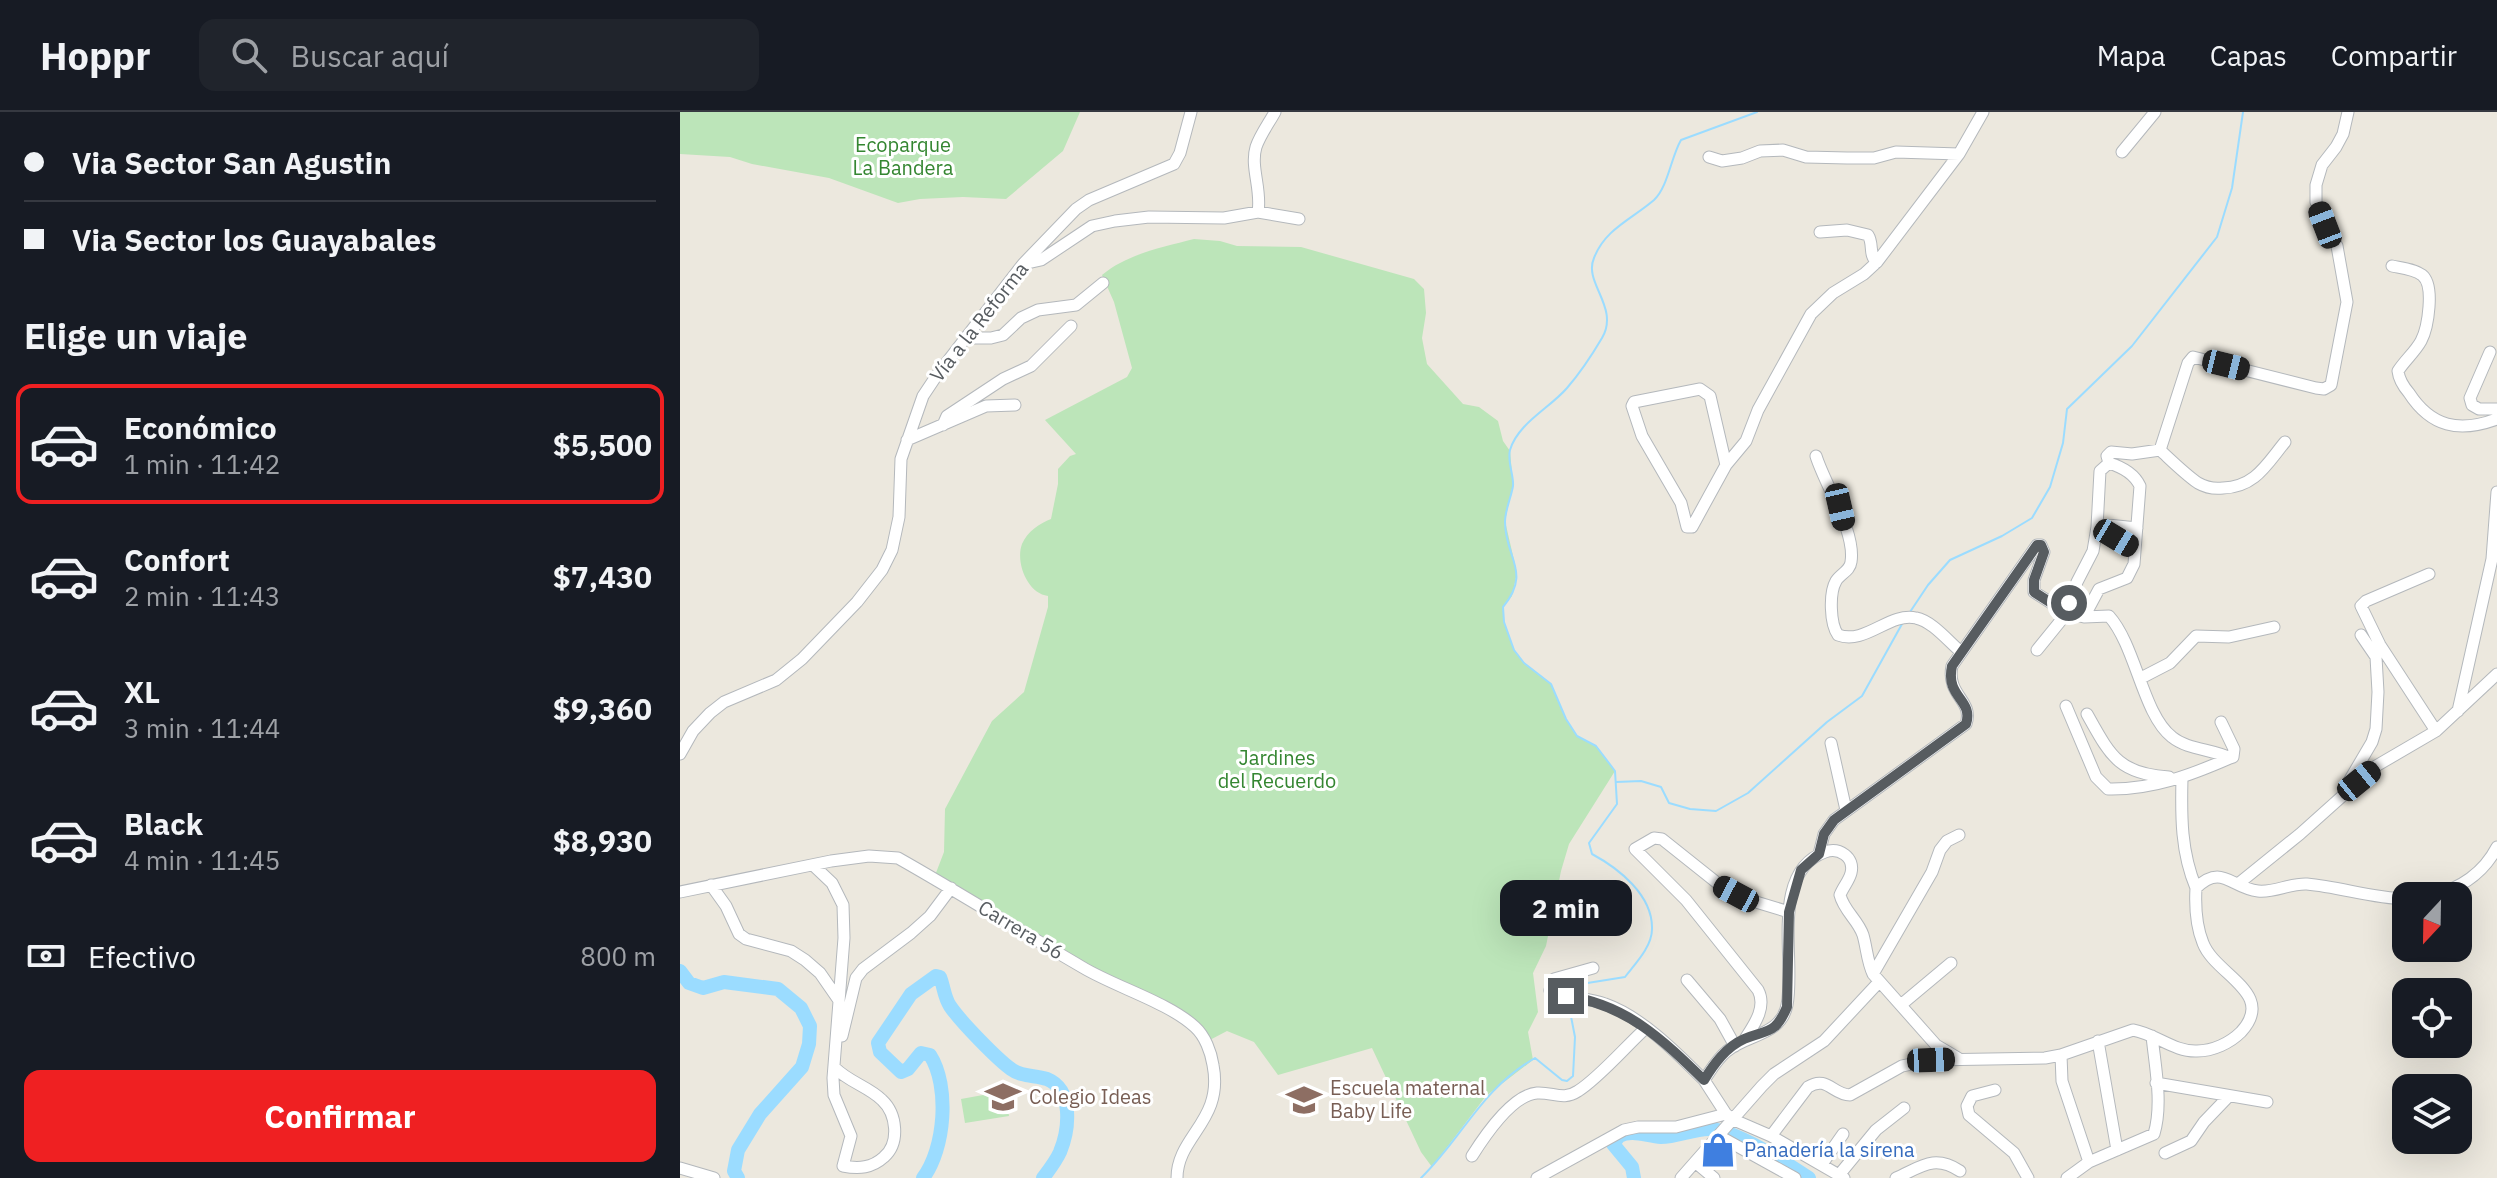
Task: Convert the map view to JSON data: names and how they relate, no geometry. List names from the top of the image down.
{
  "streets": {
    "street": ["Vía a la Reforma", "Carrera 56"]
  },
  "parks": ["Ecoparque La Bandera", "Jardines del Recuerdo"],
  "places": {
    "school or university": ["Colegio Ideas", "Escuela maternal Baby Life"],
    "shop": ["Panadería la sirena"]
  },
  "north": "bottom",
  "page": {
    "header": "Hoppr",
    "search": "Buscar aquí",
    "nav": ["Mapa", "Capas", "Compartir"],
    "banner": ["Via Sector San Agustin", "Via Sector los Guayabales"],
    "heading": "Elige un viaje",
    "list": [
      {
        "name": "Económico",
        "note": "1 min · 11:42",
        "value": "$5,500"
      },
      {
        "name": "Confort",
        "note": "2 min · 11:43",
        "value": "$7,430"
      },
      {
        "name": "XL",
        "note": "3 min · 11:44",
        "value": "$9,360"
      },
      {
        "name": "Black",
        "note": "4 min · 11:45",
        "value": "$8,930"
      }
    ],
    "bubble": "2 min",
    "pay": ["Efectivo", "800 m"],
    "buttons": "Confirmar"
  }
}
